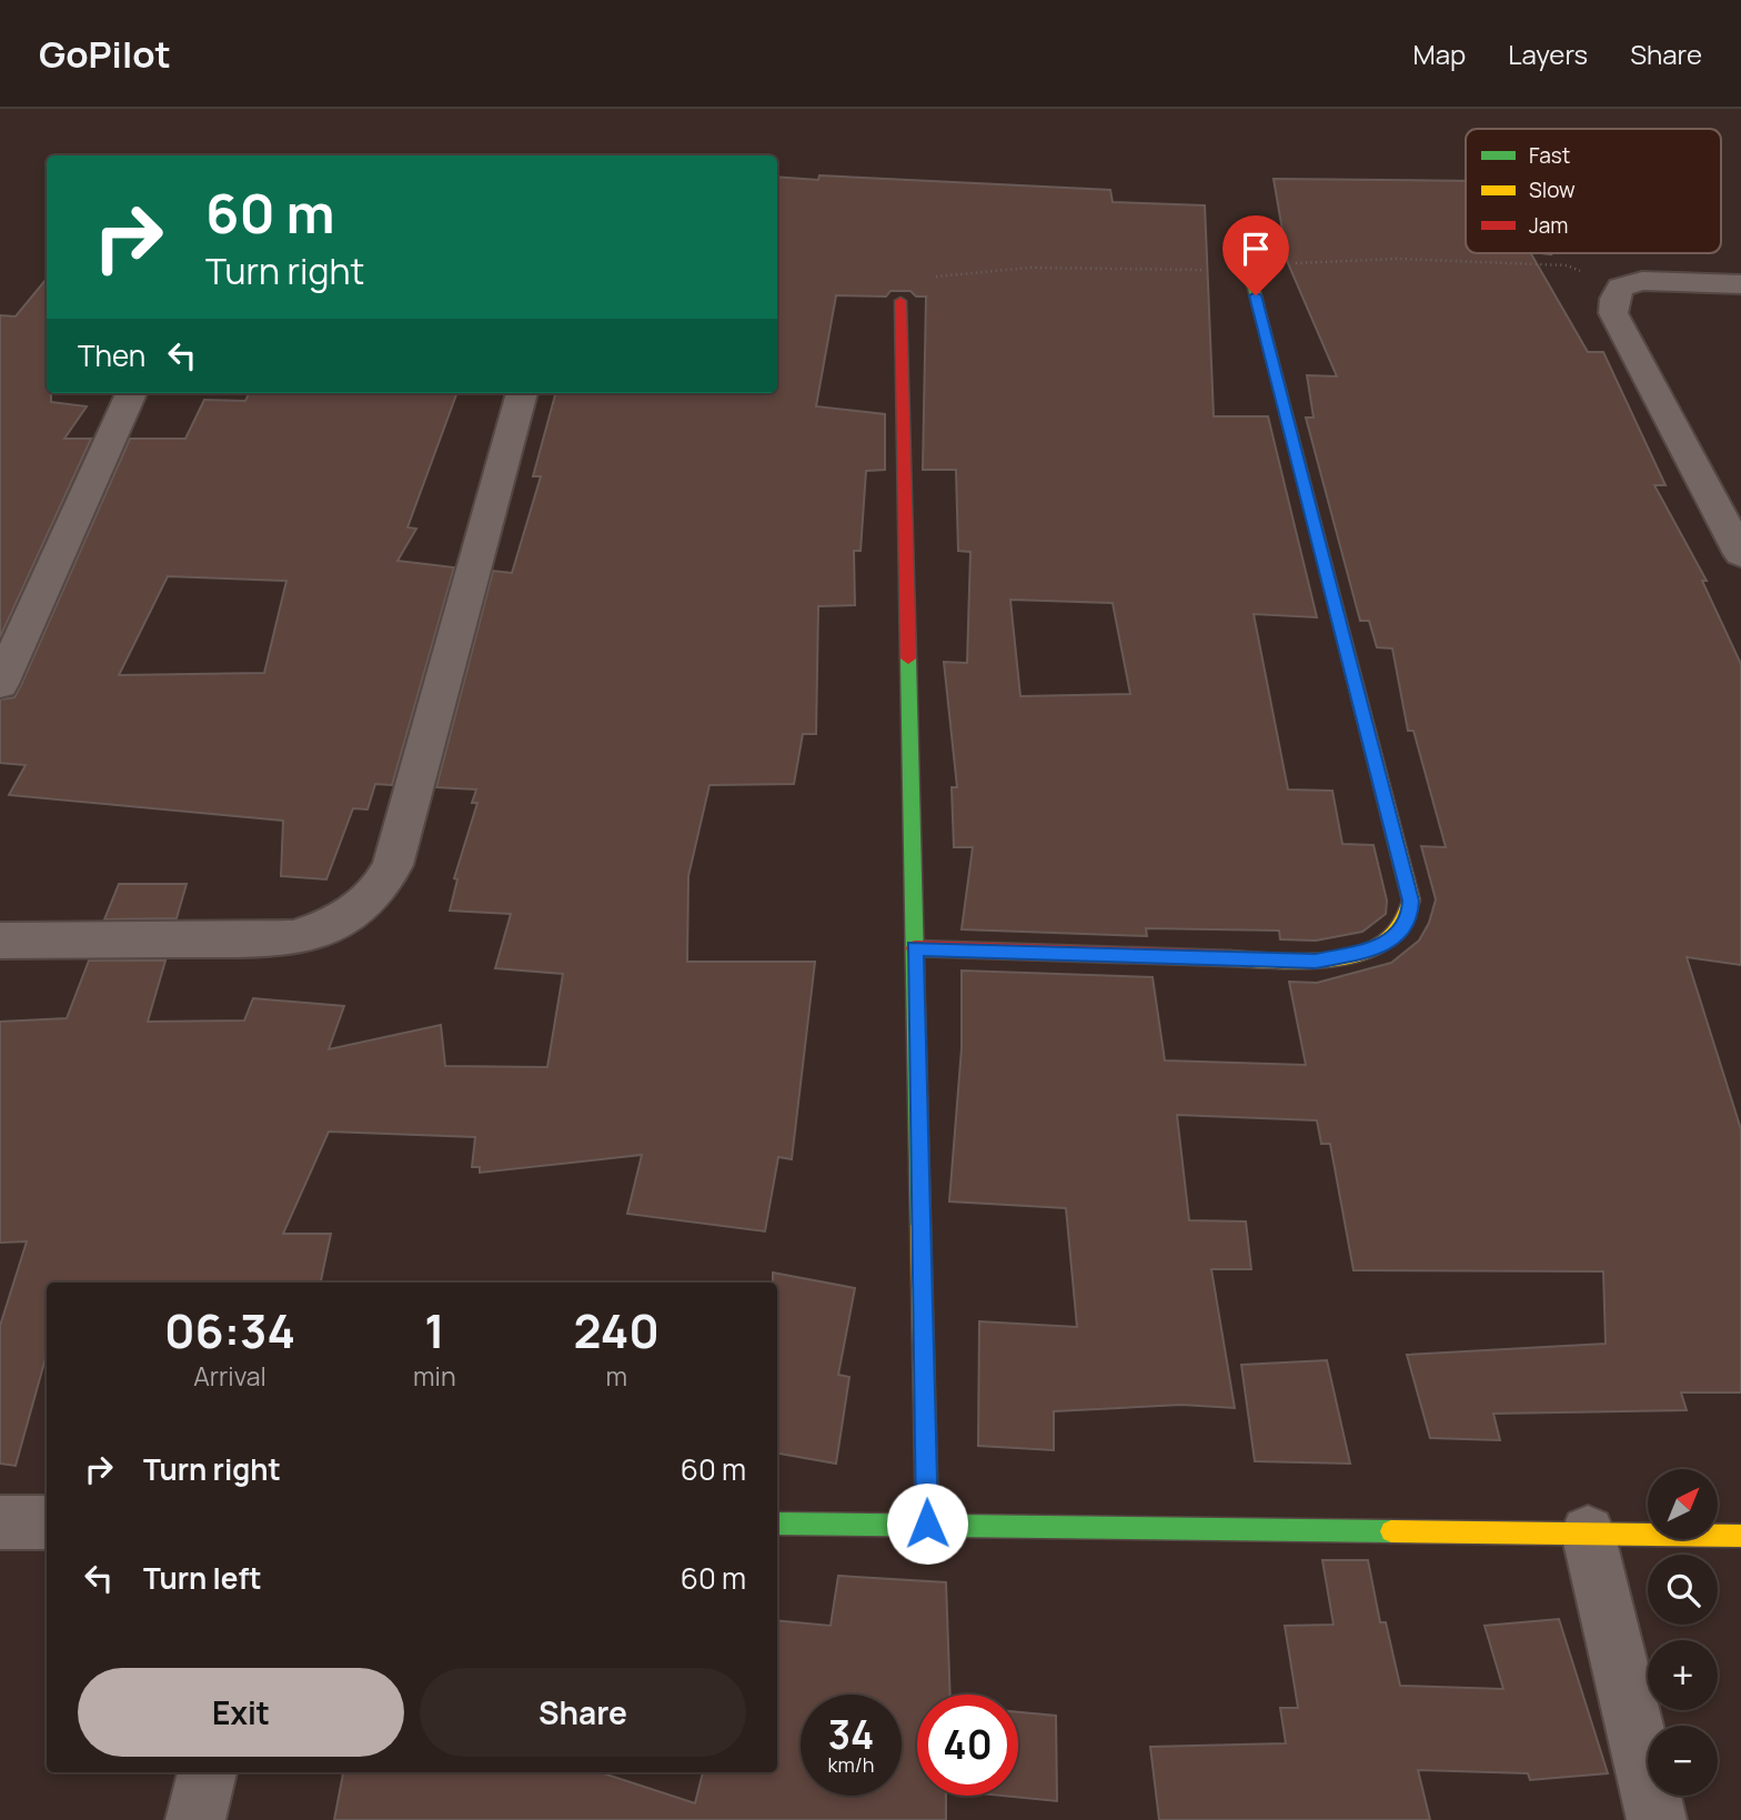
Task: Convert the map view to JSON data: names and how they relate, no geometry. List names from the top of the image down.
{
  "legend": ["Fast", "Slow", "Jam"],
  "north": "top right",
  "page": {
    "header": "GoPilot",
    "nav": ["Map", "Layers", "Share"],
    "turn": ["60 m", "Turn right"],
    "then": "Then",
    "eta": [
      "06:34",
      "Arrival",
      "1",
      "min",
      "240",
      "m"
    ],
    "list": [
      {
        "name": "Turn right",
        "value": "60 m"
      },
      {
        "name": "Turn left",
        "value": "60 m"
      }
    ],
    "map_buttons": ["+", "−"],
    "buttons": ["Exit", "Share"],
    "speed": "34 km/h",
    "limit": "40"
  }
}
